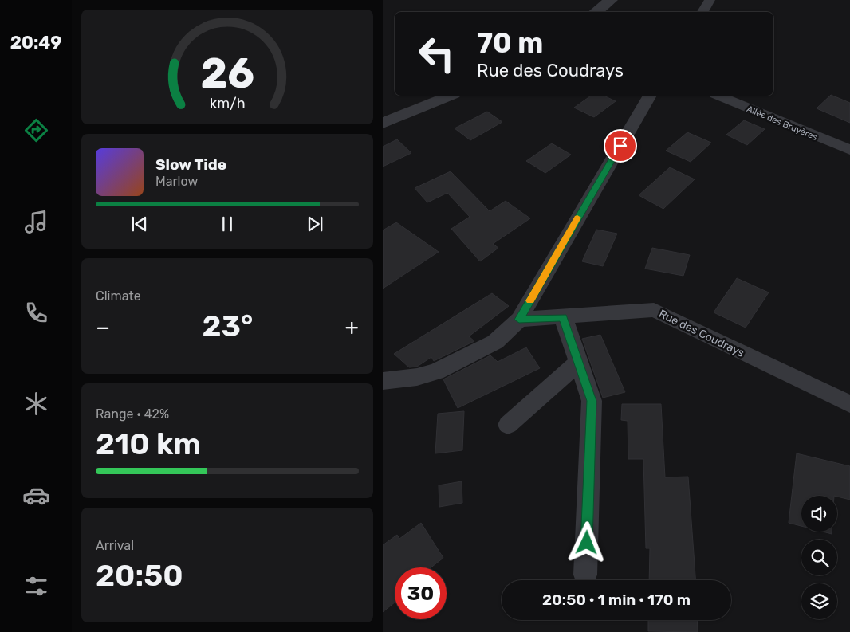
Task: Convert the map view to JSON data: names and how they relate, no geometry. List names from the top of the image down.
{
  "streets": {
    "street": ["Allée des Bruyères", "Rue des Coudrays"]
  },
  "page": {
    "tabs": "20:49",
    "turn": ["70 m", "Rue des Coudrays"],
    "song": ["Slow Tide", "Marlow"],
    "tile": [
      "Climate",
      ["Range · 42%", "210 km"],
      ["Arrival", "20:50"]
    ],
    "heat": ["−", "23°", "+"],
    "limit": "30",
    "trip": "20:50 · 1 min · 170 m",
    "gauge": ["26", "km/h"]
  }
}
